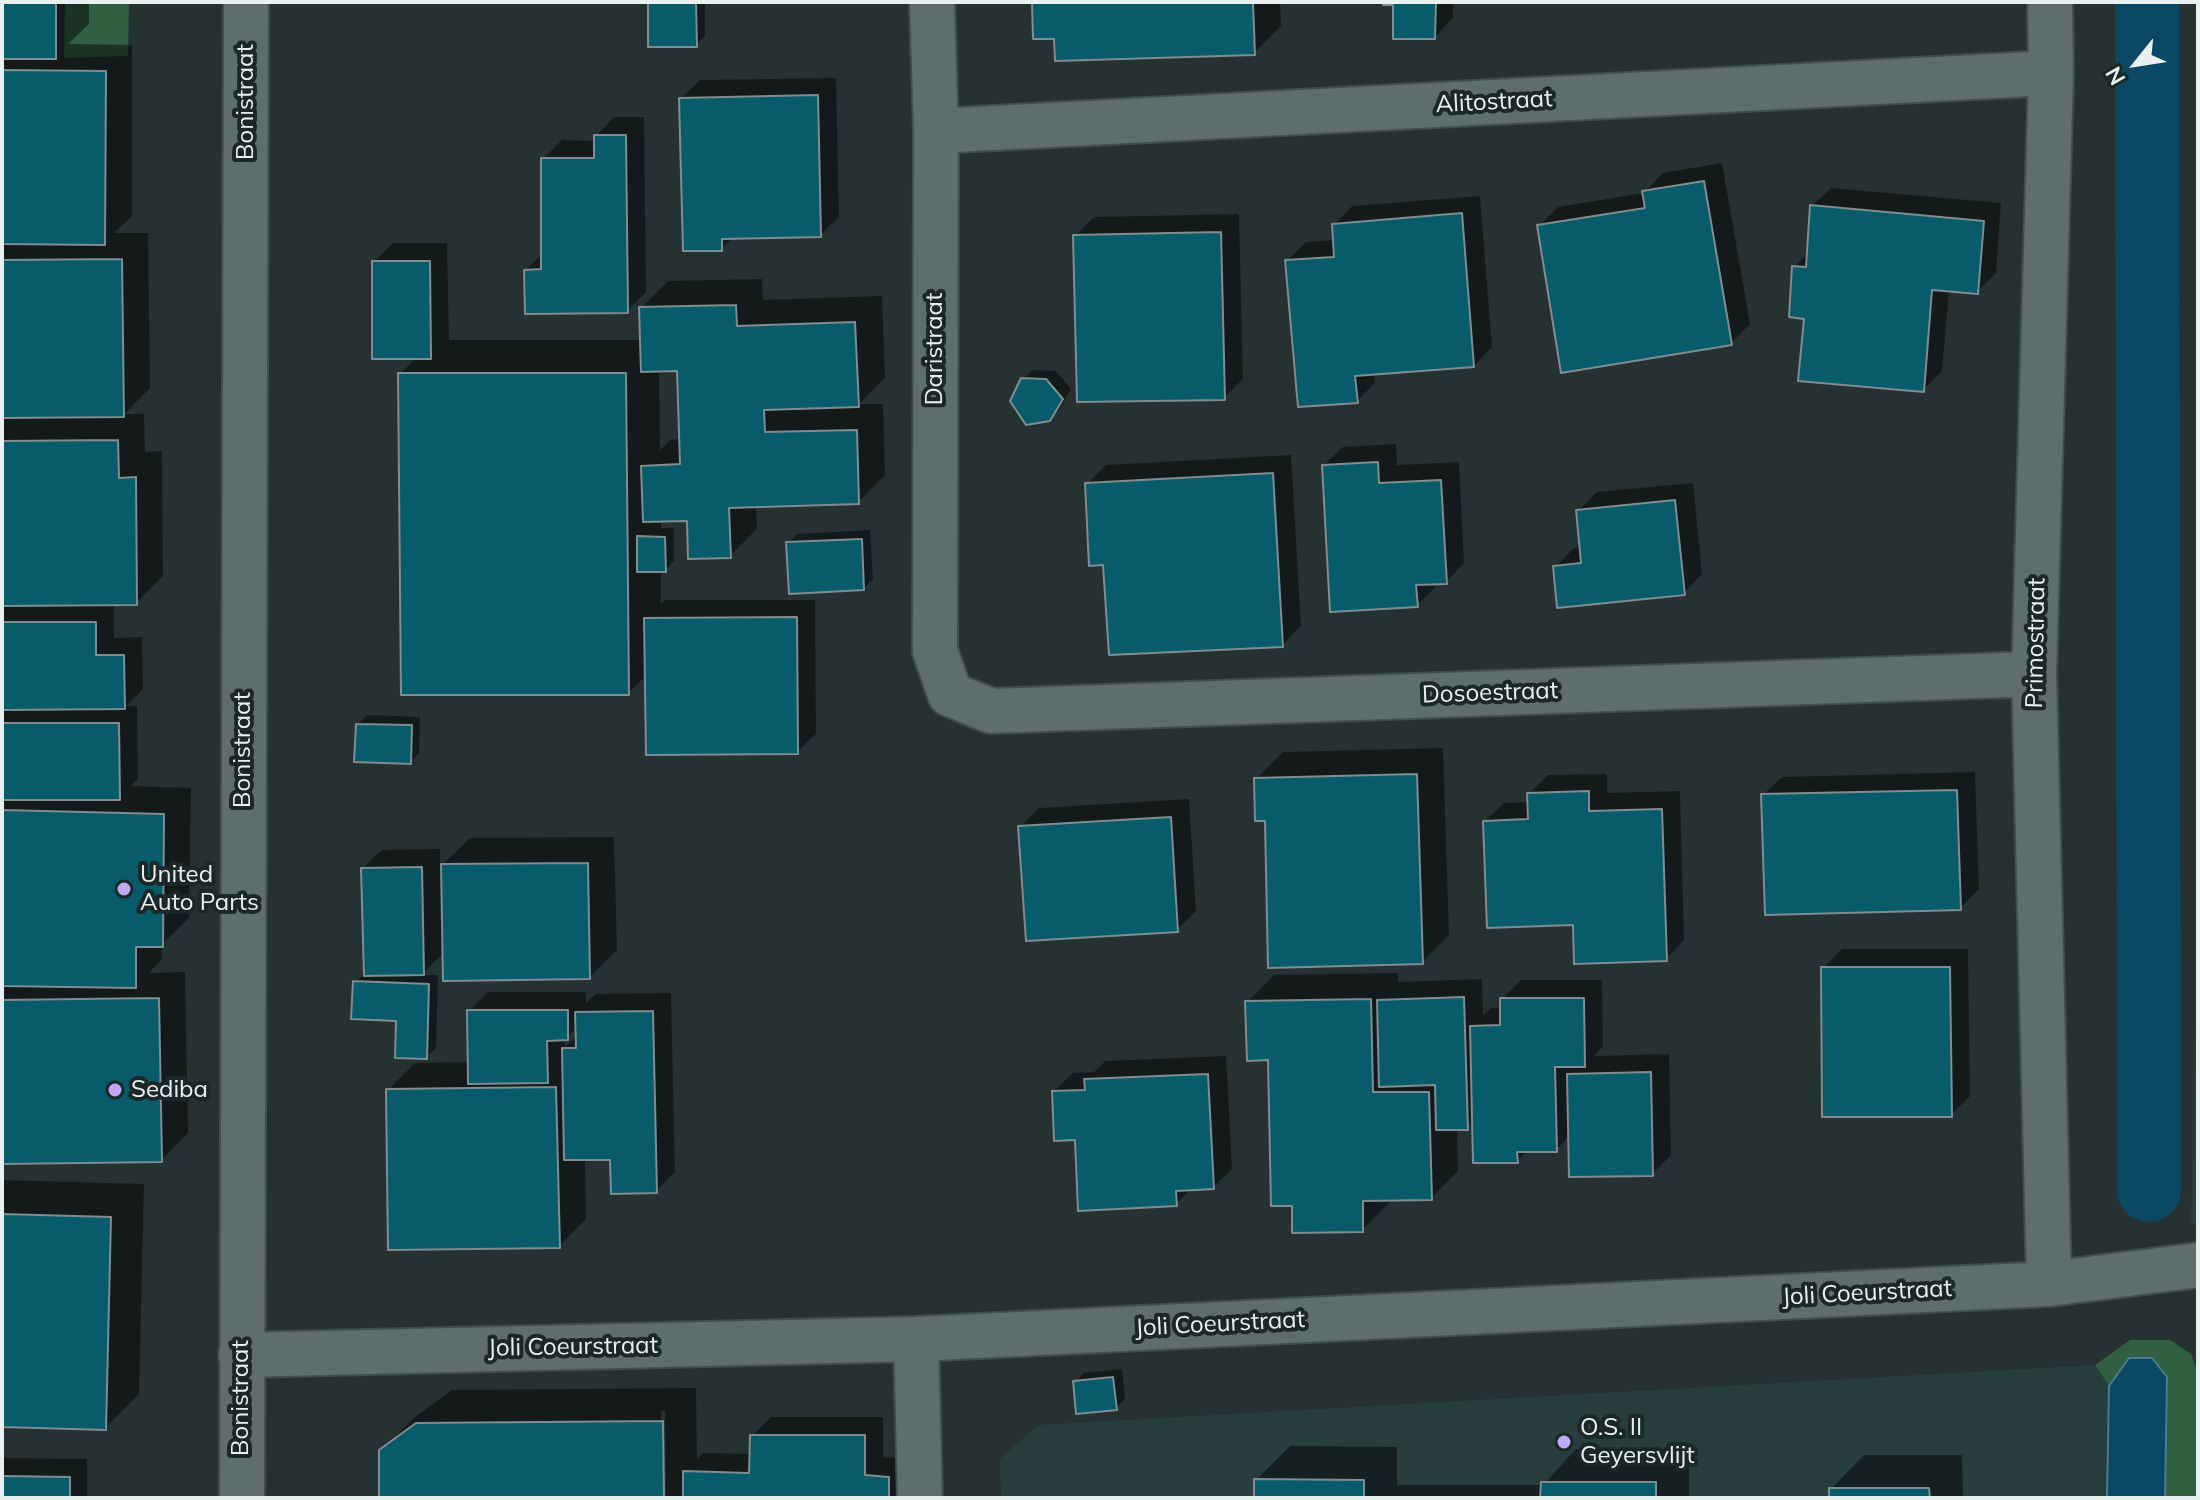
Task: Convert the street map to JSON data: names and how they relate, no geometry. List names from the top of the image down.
{
  "streets": {
    "street": [
      "Bonistraat",
      "Alitostraat",
      "Daristraat",
      "Primostraat",
      "Dosoestraat",
      "Joli Coeurstraat"
    ]
  },
  "crossings": [
    ["Bonistraat", "Joli Coeurstraat"],
    ["Alitostraat", "Daristraat"],
    ["Alitostraat", "Primostraat"],
    ["Daristraat", "Dosoestraat"],
    ["Primostraat", "Dosoestraat"],
    ["Primostraat", "Joli Coeurstraat"]
  ],
  "places": ["United Auto Parts", "Sediba", "O.S. II Geyersvlijt"],
  "north": "bottom left"
}
